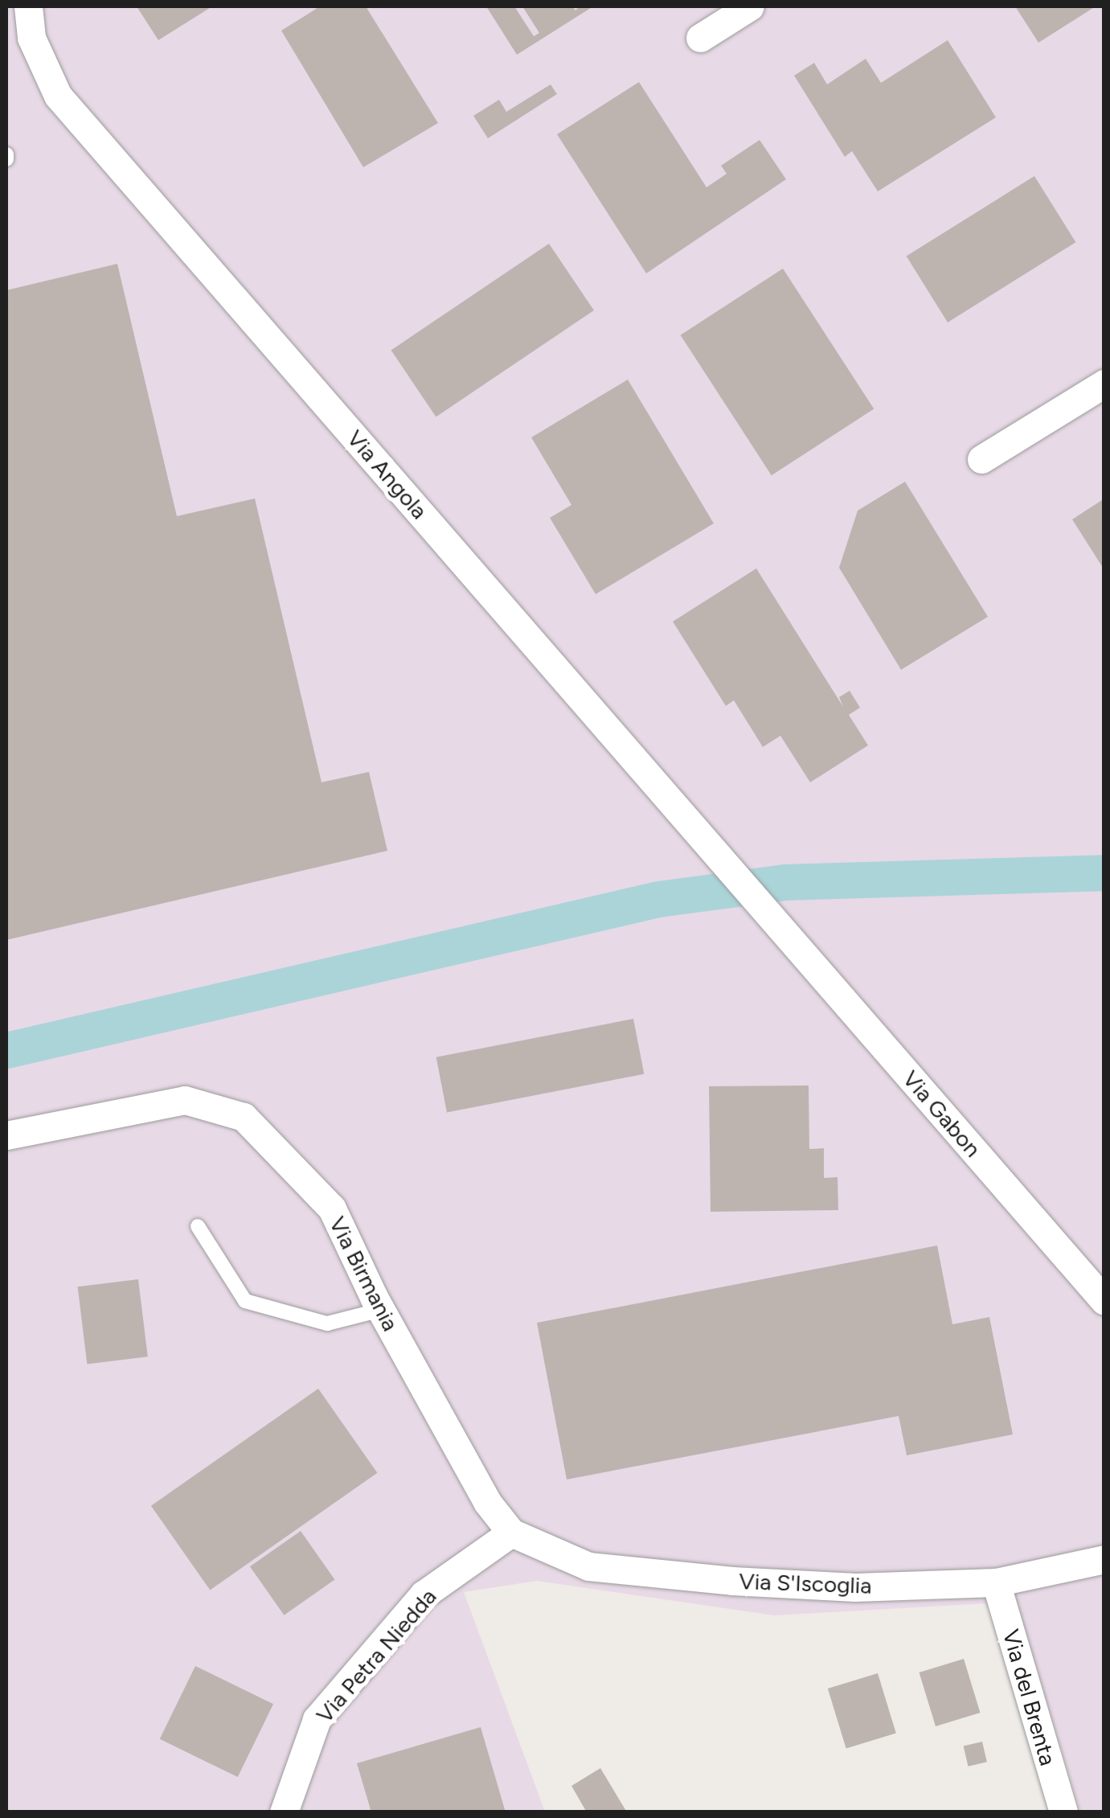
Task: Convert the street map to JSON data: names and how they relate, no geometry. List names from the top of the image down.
{
  "streets": {
    "street": [
      "Via Angola",
      "Via Gabon",
      "Via Birmania",
      "Via S'Iscoglia",
      "Via Petra Niedda",
      "Via del Brenta"
    ]
  },
  "crossings": [
    ["Via Angola", "Via Gabon"],
    ["Via Birmania", "Via S'Iscoglia"],
    ["Via Birmania", "Via Petra Niedda"],
    ["Via S'Iscoglia", "Via Petra Niedda"],
    ["Via S'Iscoglia", "Via del Brenta"]
  ]
}
